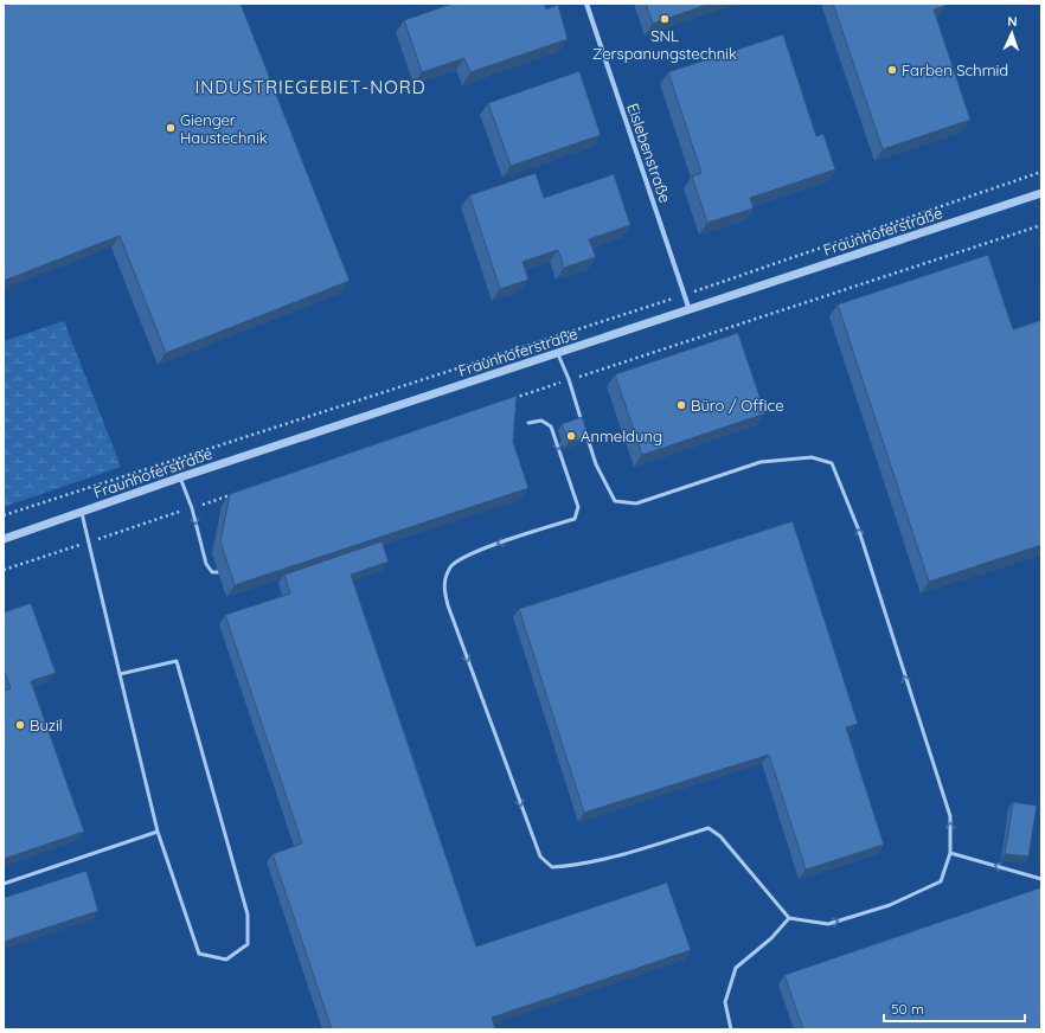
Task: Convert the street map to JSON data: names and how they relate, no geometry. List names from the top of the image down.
{
  "streets": {
    "street": ["Eislebenstraße", "Fraunhoferstraße"]
  },
  "crossings": [
    ["Eislebenstraße", "Fraunhoferstraße"]
  ],
  "districts": ["INDUSTRIEGEBIET-NORD"],
  "places": [
    "SNL Zerspanungstechnik",
    "Farben Schmid",
    "Gienger Haustechnik",
    "Büro / Office",
    "Anmeldung",
    "Buzil"
  ],
  "scale_bar": "50 m",
  "north": "top"
}
